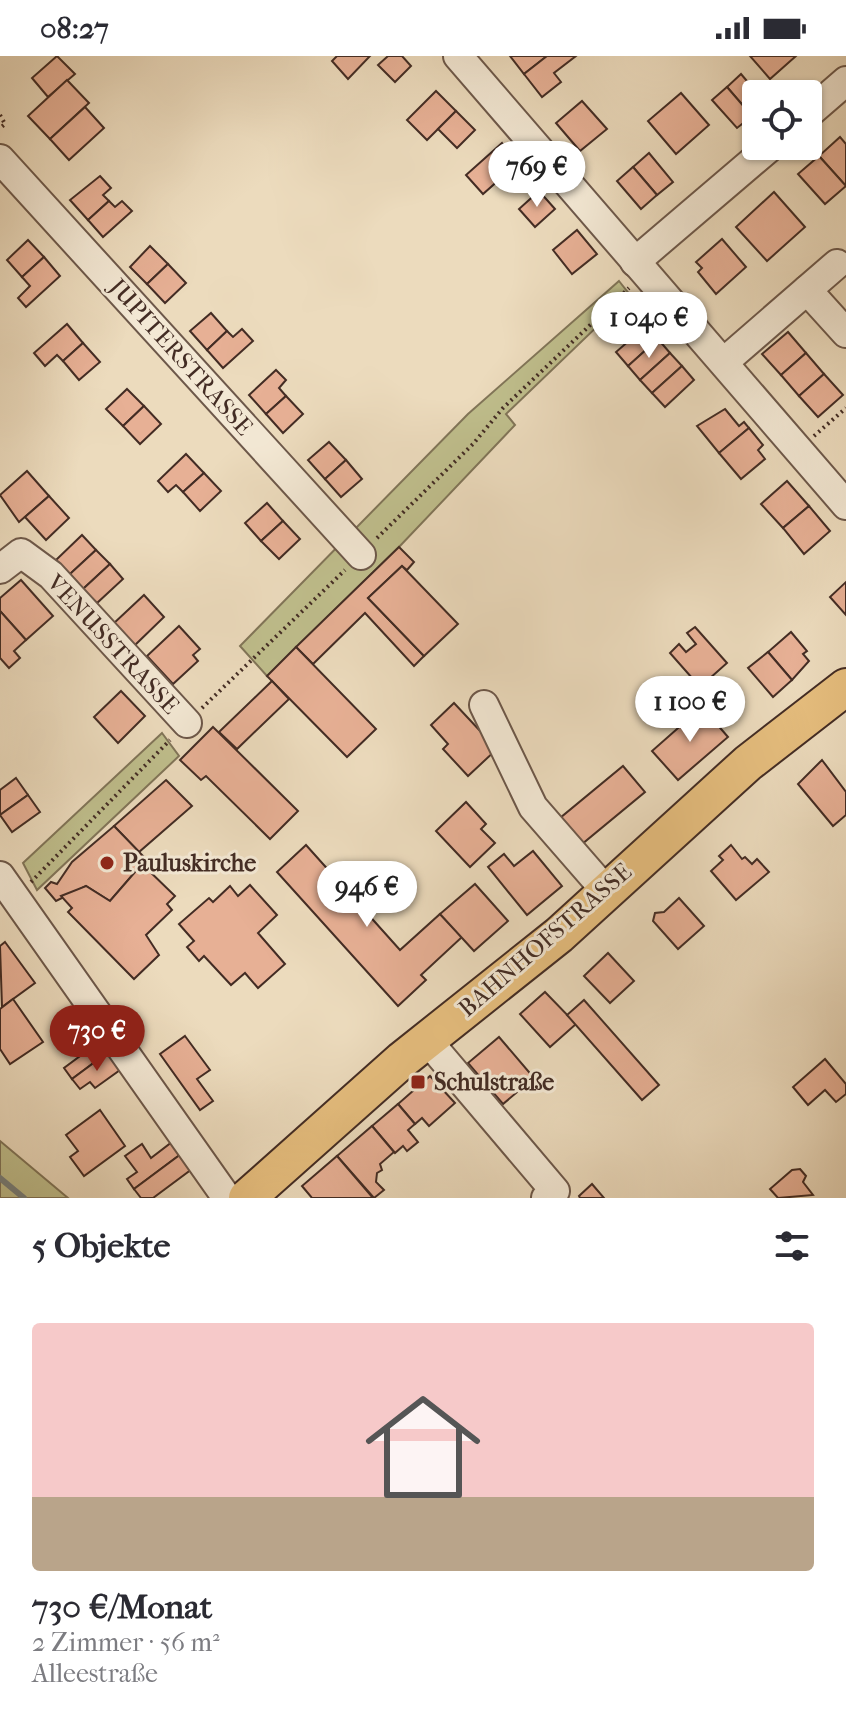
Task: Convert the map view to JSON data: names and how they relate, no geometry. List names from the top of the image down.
{
  "streets": {
    "main road": ["BAHNHOFSTRASSE"],
    "street": ["JUPITERSTRASSE", "VENUSSTRASSE"]
  },
  "places": {
    "other": ["Pauluskirche"],
    "transit": ["Schulstraße"]
  },
  "page": {
    "status": "08:27",
    "price": [
      "769 €",
      "1 040 €",
      "1 100 €",
      "946 €",
      "730 €"
    ],
    "heading": "5 Objekte",
    "list": [
      {
        "name": "730 €/Monat",
        "note": "2 Zimmer · 56 m² · Alleestraße"
      }
    ]
  }
}
